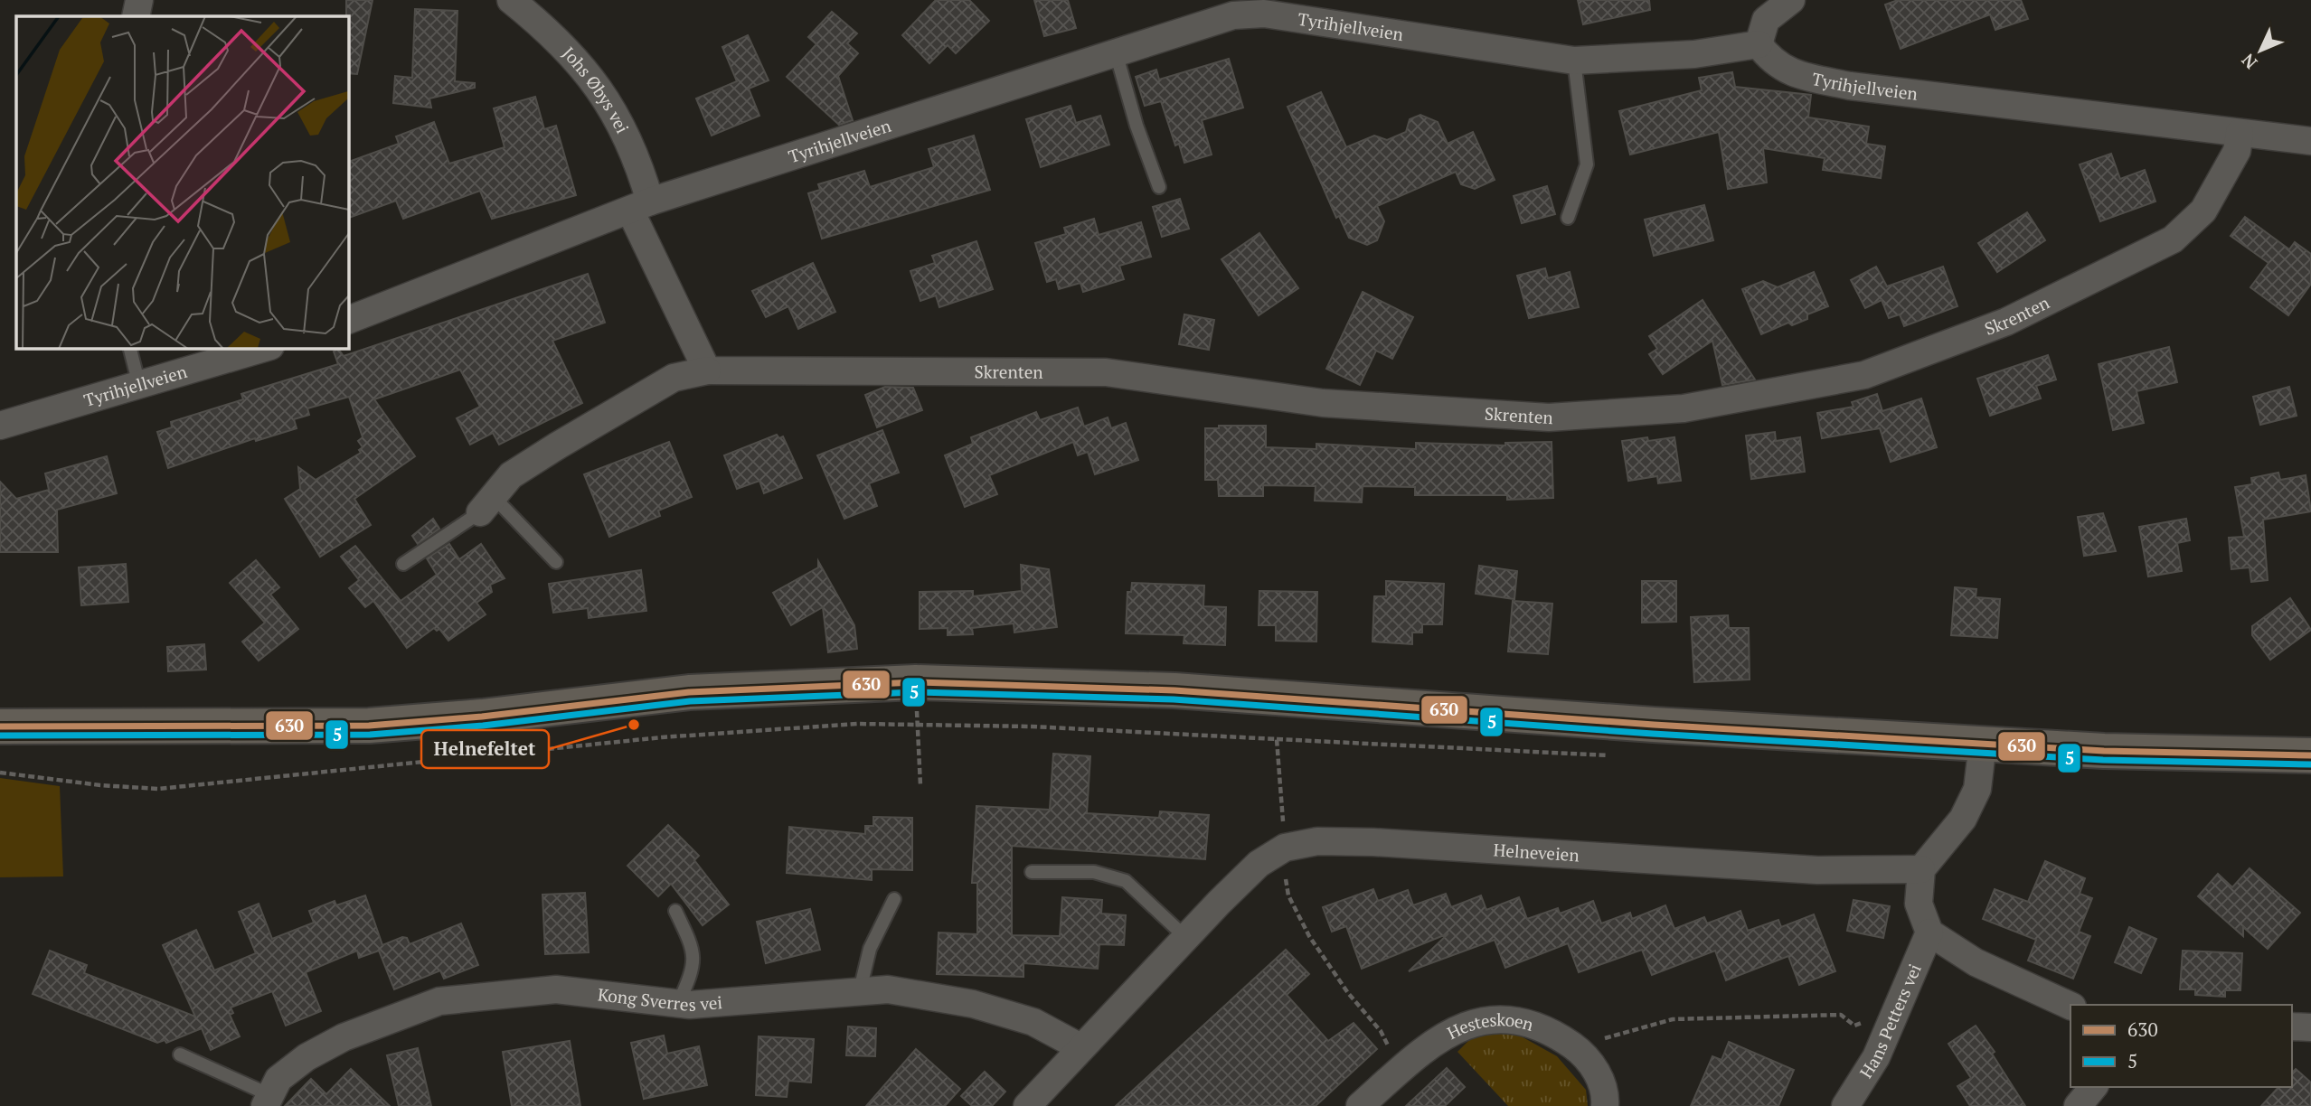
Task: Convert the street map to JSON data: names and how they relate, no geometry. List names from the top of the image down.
{
  "streets": {
    "street": [
      "Tyrihjellveien",
      "Johs Øbys vei",
      "Skrenten",
      "Helneveien",
      "Kong Sverres vei",
      "Hans Petters vei",
      "Hesteskoen"
    ]
  },
  "crossings": [
    ["Tyrihjellveien", "Johs Øbys vei"],
    ["Tyrihjellveien", "Skrenten"],
    ["Helneveien", "Kong Sverres vei"]
  ],
  "places": ["Helnefeltet"],
  "lines": ["transit line 630", "transit line 5"],
  "legend": ["630", "5"],
  "north": "bottom left"
}
